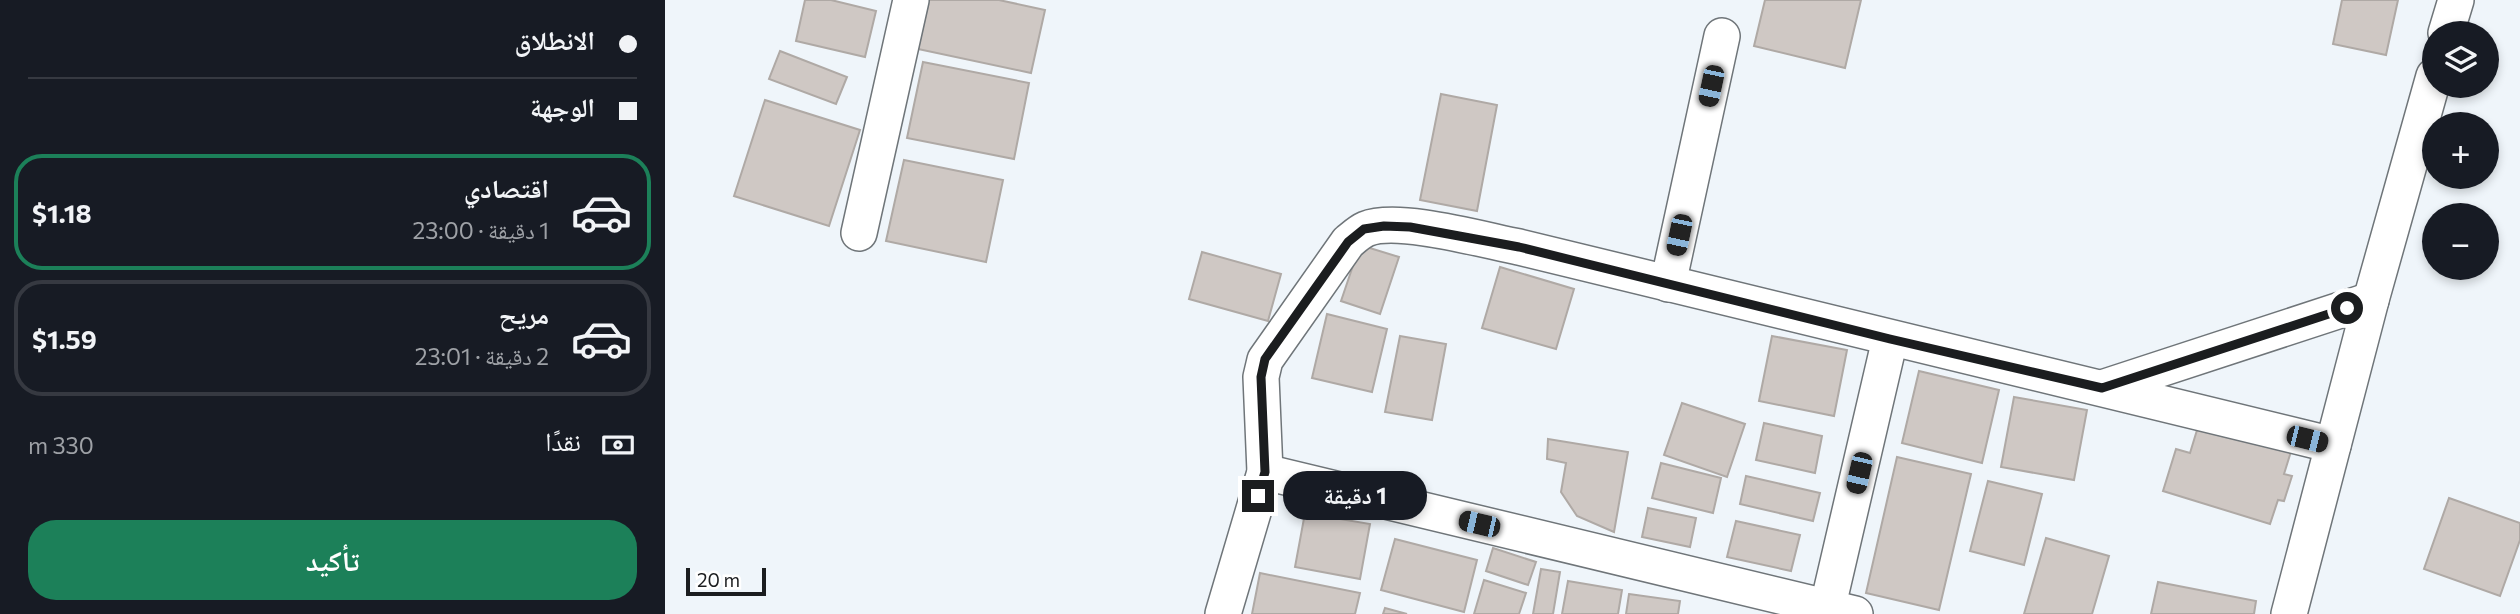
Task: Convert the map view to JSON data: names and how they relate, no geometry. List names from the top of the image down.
{
  "scale_bar": "20 m",
  "page": {
    "banner": ["الانطلاق", "الوجهة"],
    "map_buttons": ["+", "−"],
    "list": [
      {
        "name": "اقتصادي",
        "note": "1 دقيقة · 23:00",
        "value": "$1.18"
      },
      {
        "name": "مريح",
        "note": "2 دقيقة · 23:01",
        "value": "$1.59"
      }
    ],
    "pay": ["نقدًا", "330 m"],
    "bubble": "1 دقيقة",
    "buttons": "تأكيد",
    "scale": "20 m"
  }
}
